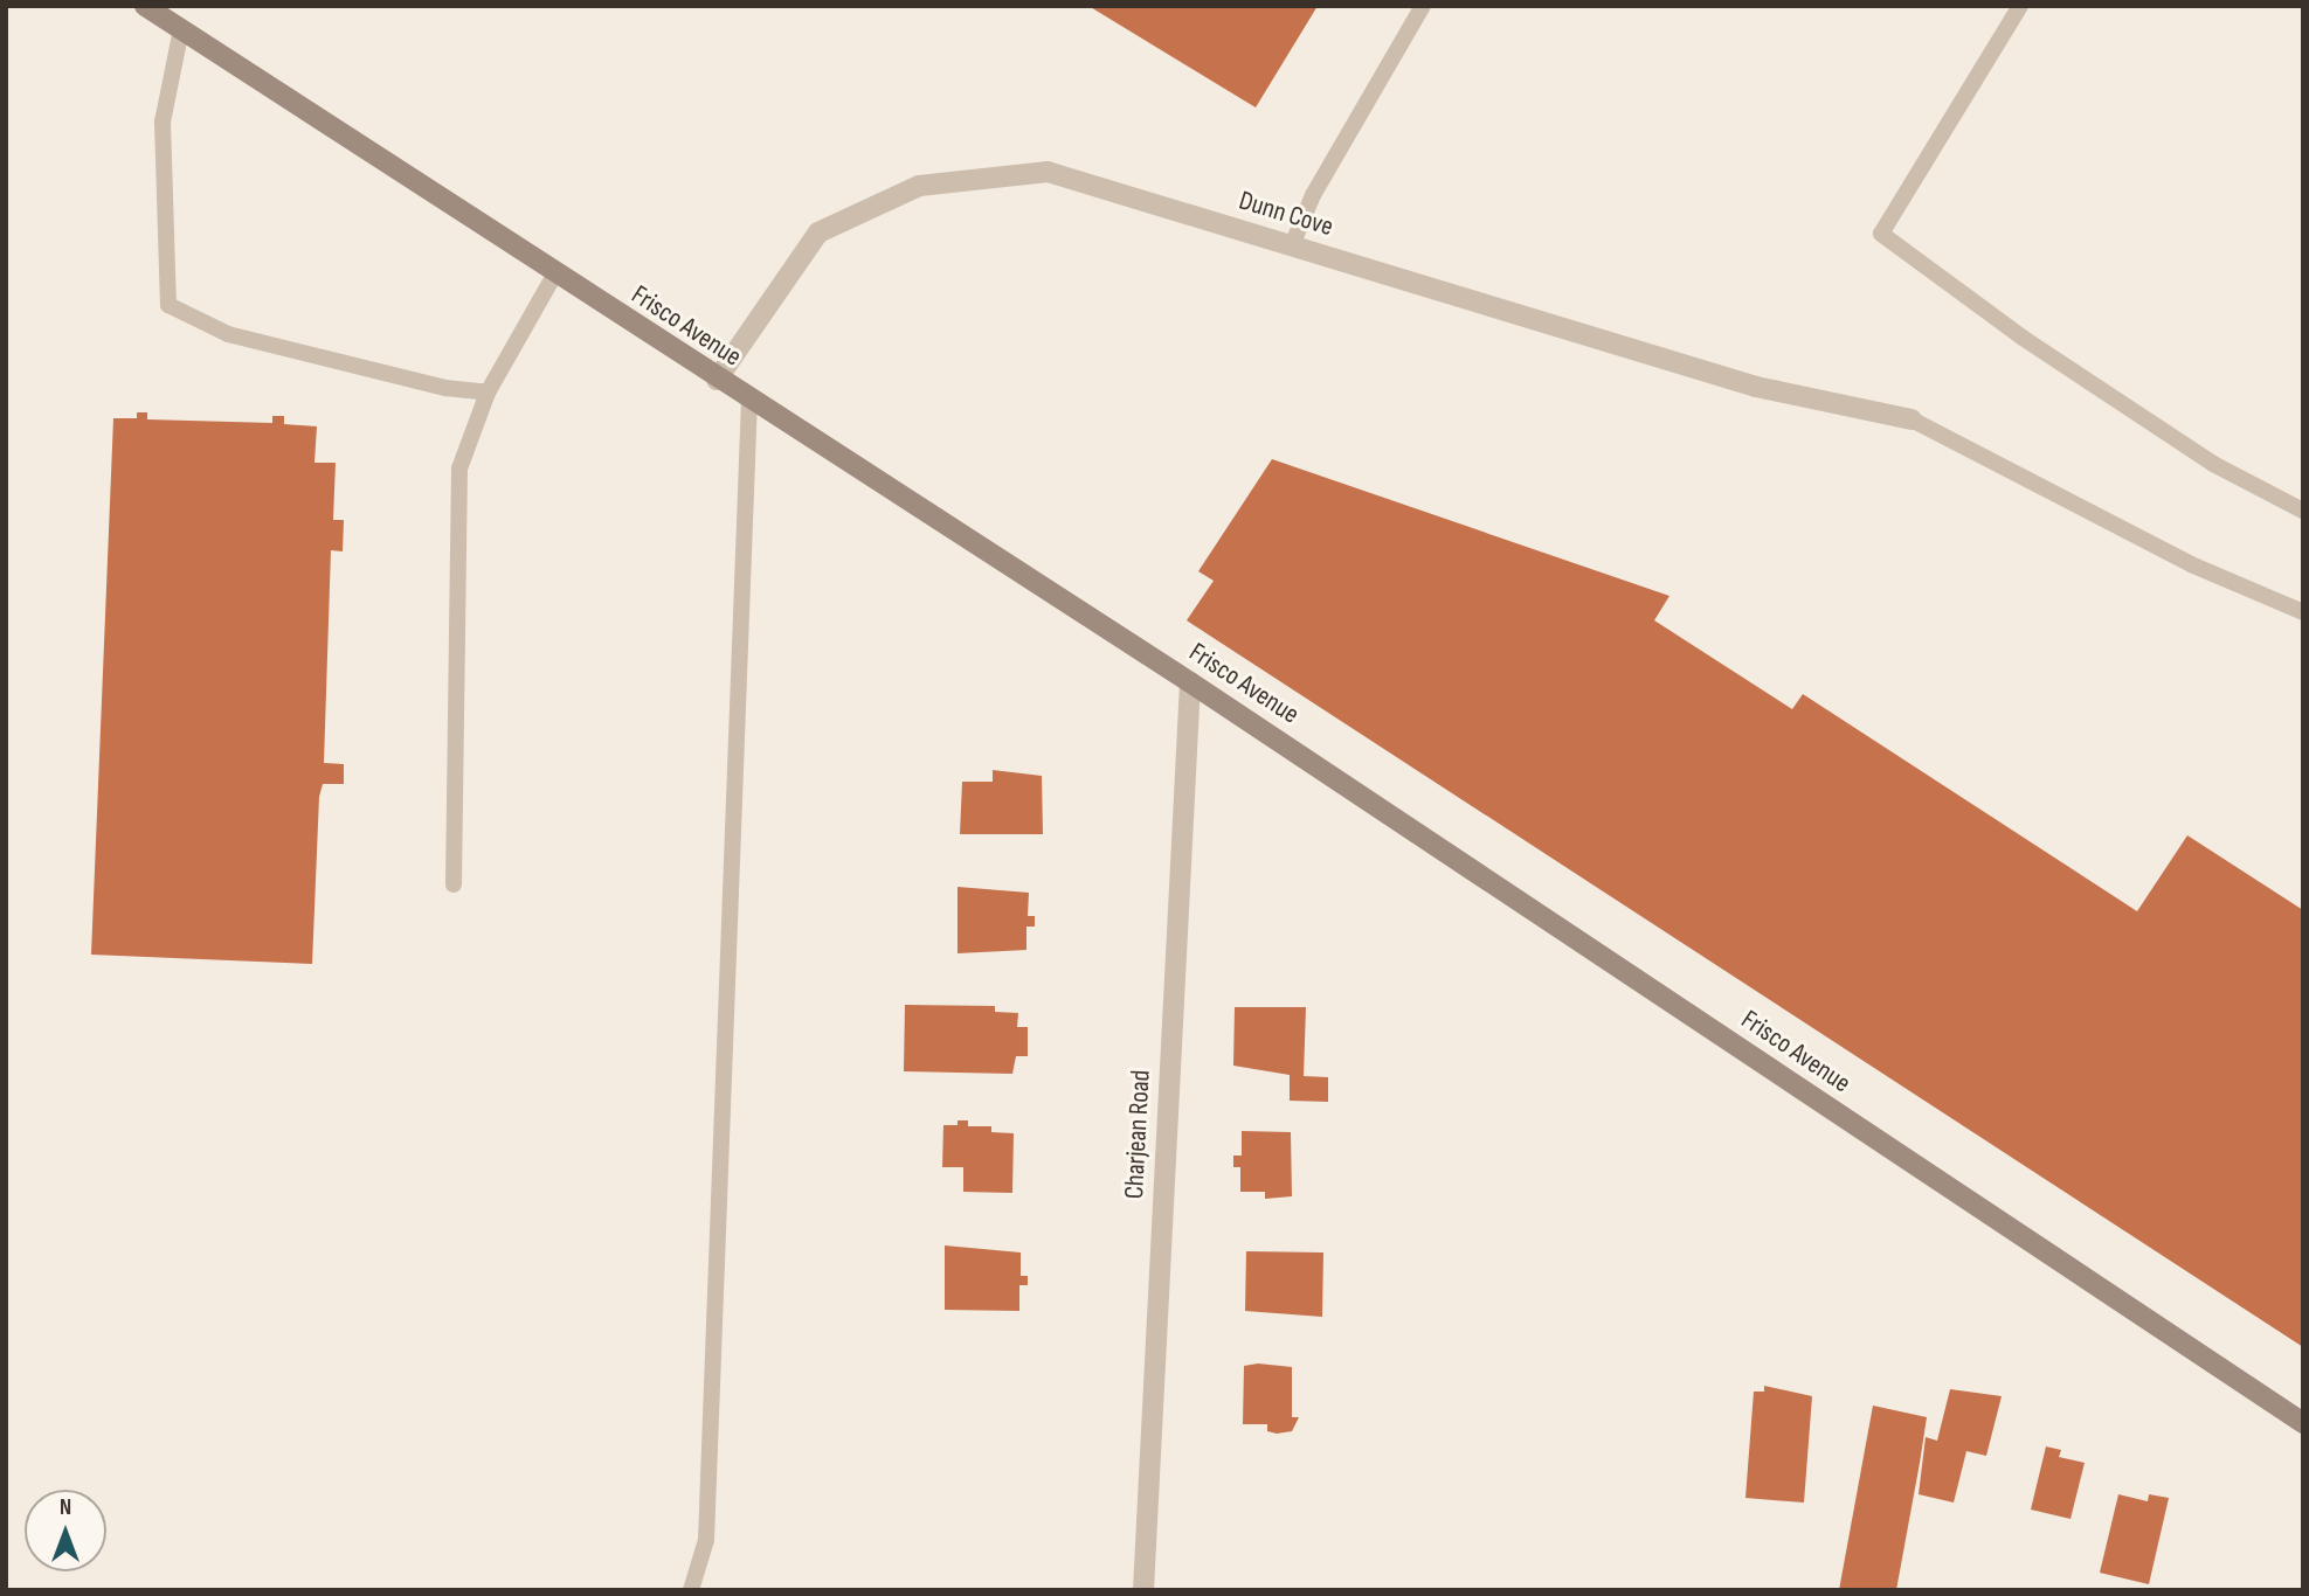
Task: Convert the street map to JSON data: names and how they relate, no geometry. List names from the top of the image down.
{
  "streets": {
    "street": ["Dunn Cove", "Frisco Avenue", "Charjean Road"]
  },
  "crossings": [
    ["Dunn Cove", "Frisco Avenue"],
    ["Frisco Avenue", "Charjean Road"]
  ],
  "north": "top"
}
